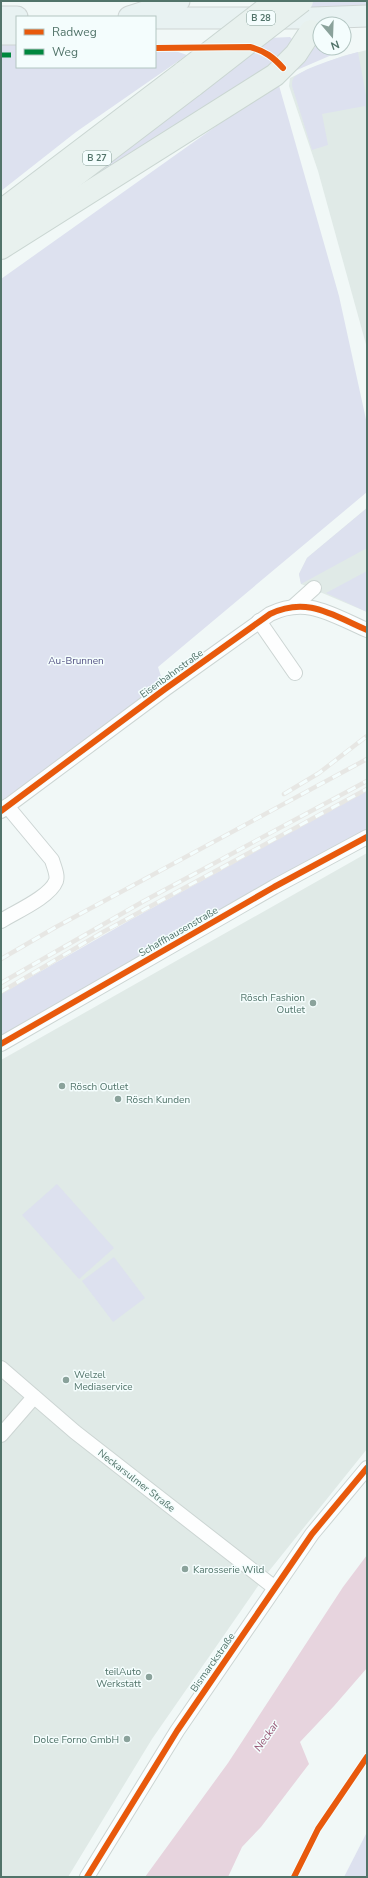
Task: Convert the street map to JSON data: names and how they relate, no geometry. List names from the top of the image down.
{
  "streets": {
    "highway": ["B 27"],
    "main road": ["B 28"],
    "street": [
      "Eisenbahnstraße",
      "Schaffhausenstraße",
      "Neckarsulmer Straße",
      "Bismarckstraße"
    ]
  },
  "crossings": [
    ["Neckarsulmer Straße", "Bismarckstraße"]
  ],
  "water": ["Neckar"],
  "parks": ["Au-Brunnen"],
  "places": [
    "Rösch Fashion Outlet",
    "Rösch Outlet",
    "Rösch Kunden",
    "Welzel Mediaservice",
    "Karosserie Wild",
    "teilAuto Werkstatt",
    "Dolce Forno GmbH"
  ],
  "legend": ["Radweg", "Weg"],
  "north": "bottom"
}
